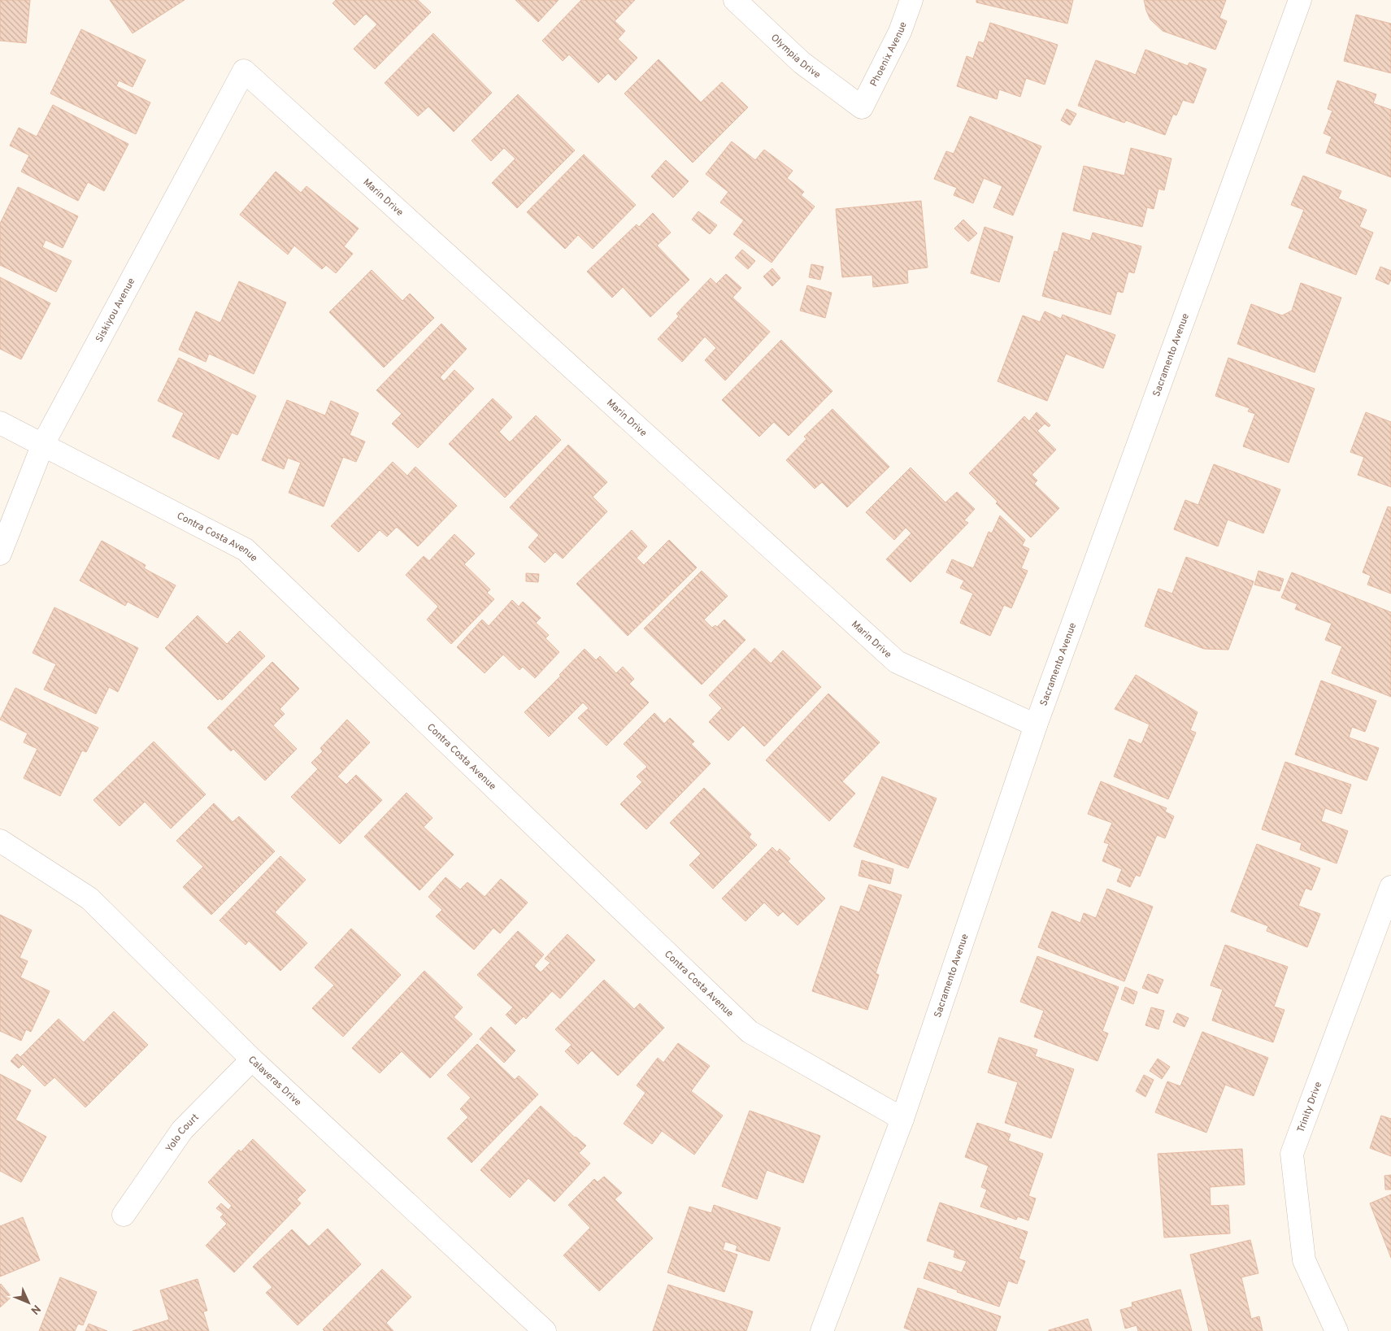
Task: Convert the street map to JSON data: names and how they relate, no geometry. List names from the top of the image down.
{
  "streets": {
    "street": [
      "Phoenix Avenue",
      "Olympia Drive",
      "Marin Drive",
      "Siskiyou Avenue",
      "Sacramento Avenue",
      "Contra Costa Avenue",
      "Calaveras Drive",
      "Trinity Drive",
      "Yolo Court"
    ]
  },
  "crossings": [
    ["Phoenix Avenue", "Olympia Drive"],
    ["Marin Drive", "Siskiyou Avenue"],
    ["Marin Drive", "Sacramento Avenue"],
    ["Siskiyou Avenue", "Contra Costa Avenue"],
    ["Sacramento Avenue", "Contra Costa Avenue"],
    ["Calaveras Drive", "Yolo Court"]
  ],
  "north": "bottom right"
}
